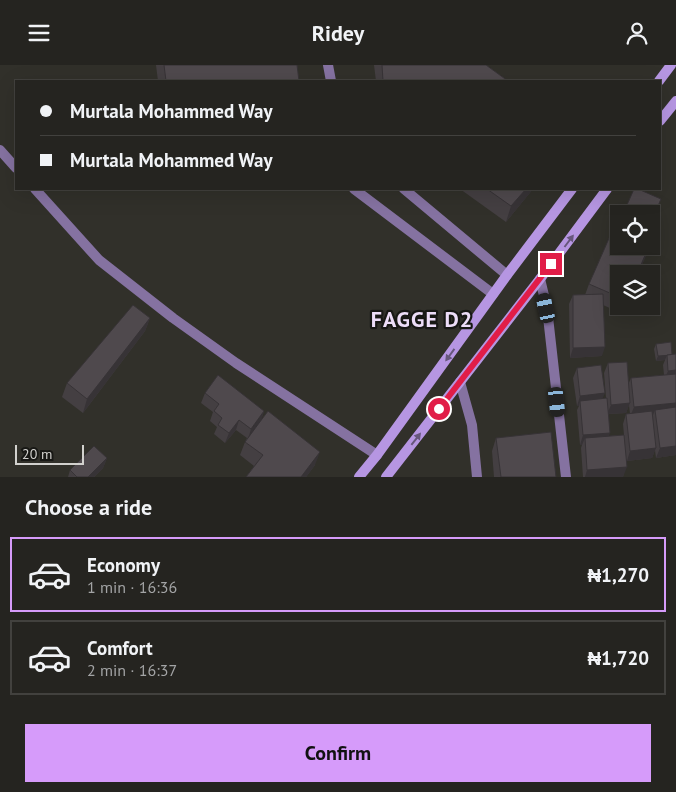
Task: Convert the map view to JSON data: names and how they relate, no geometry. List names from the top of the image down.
{
  "districts": ["FAGGE D2"],
  "scale_bar": "20 m",
  "page": {
    "header": "Ridey",
    "banner": ["Murtala Mohammed Way", "Murtala Mohammed Way"],
    "scale": "20 m",
    "heading": "Choose a ride",
    "list": [
      {
        "name": "Economy",
        "note": "1 min · 16:36",
        "value": "₦1,270"
      },
      {
        "name": "Comfort",
        "note": "2 min · 16:37",
        "value": "₦1,720"
      }
    ],
    "buttons": "Confirm"
  }
}
